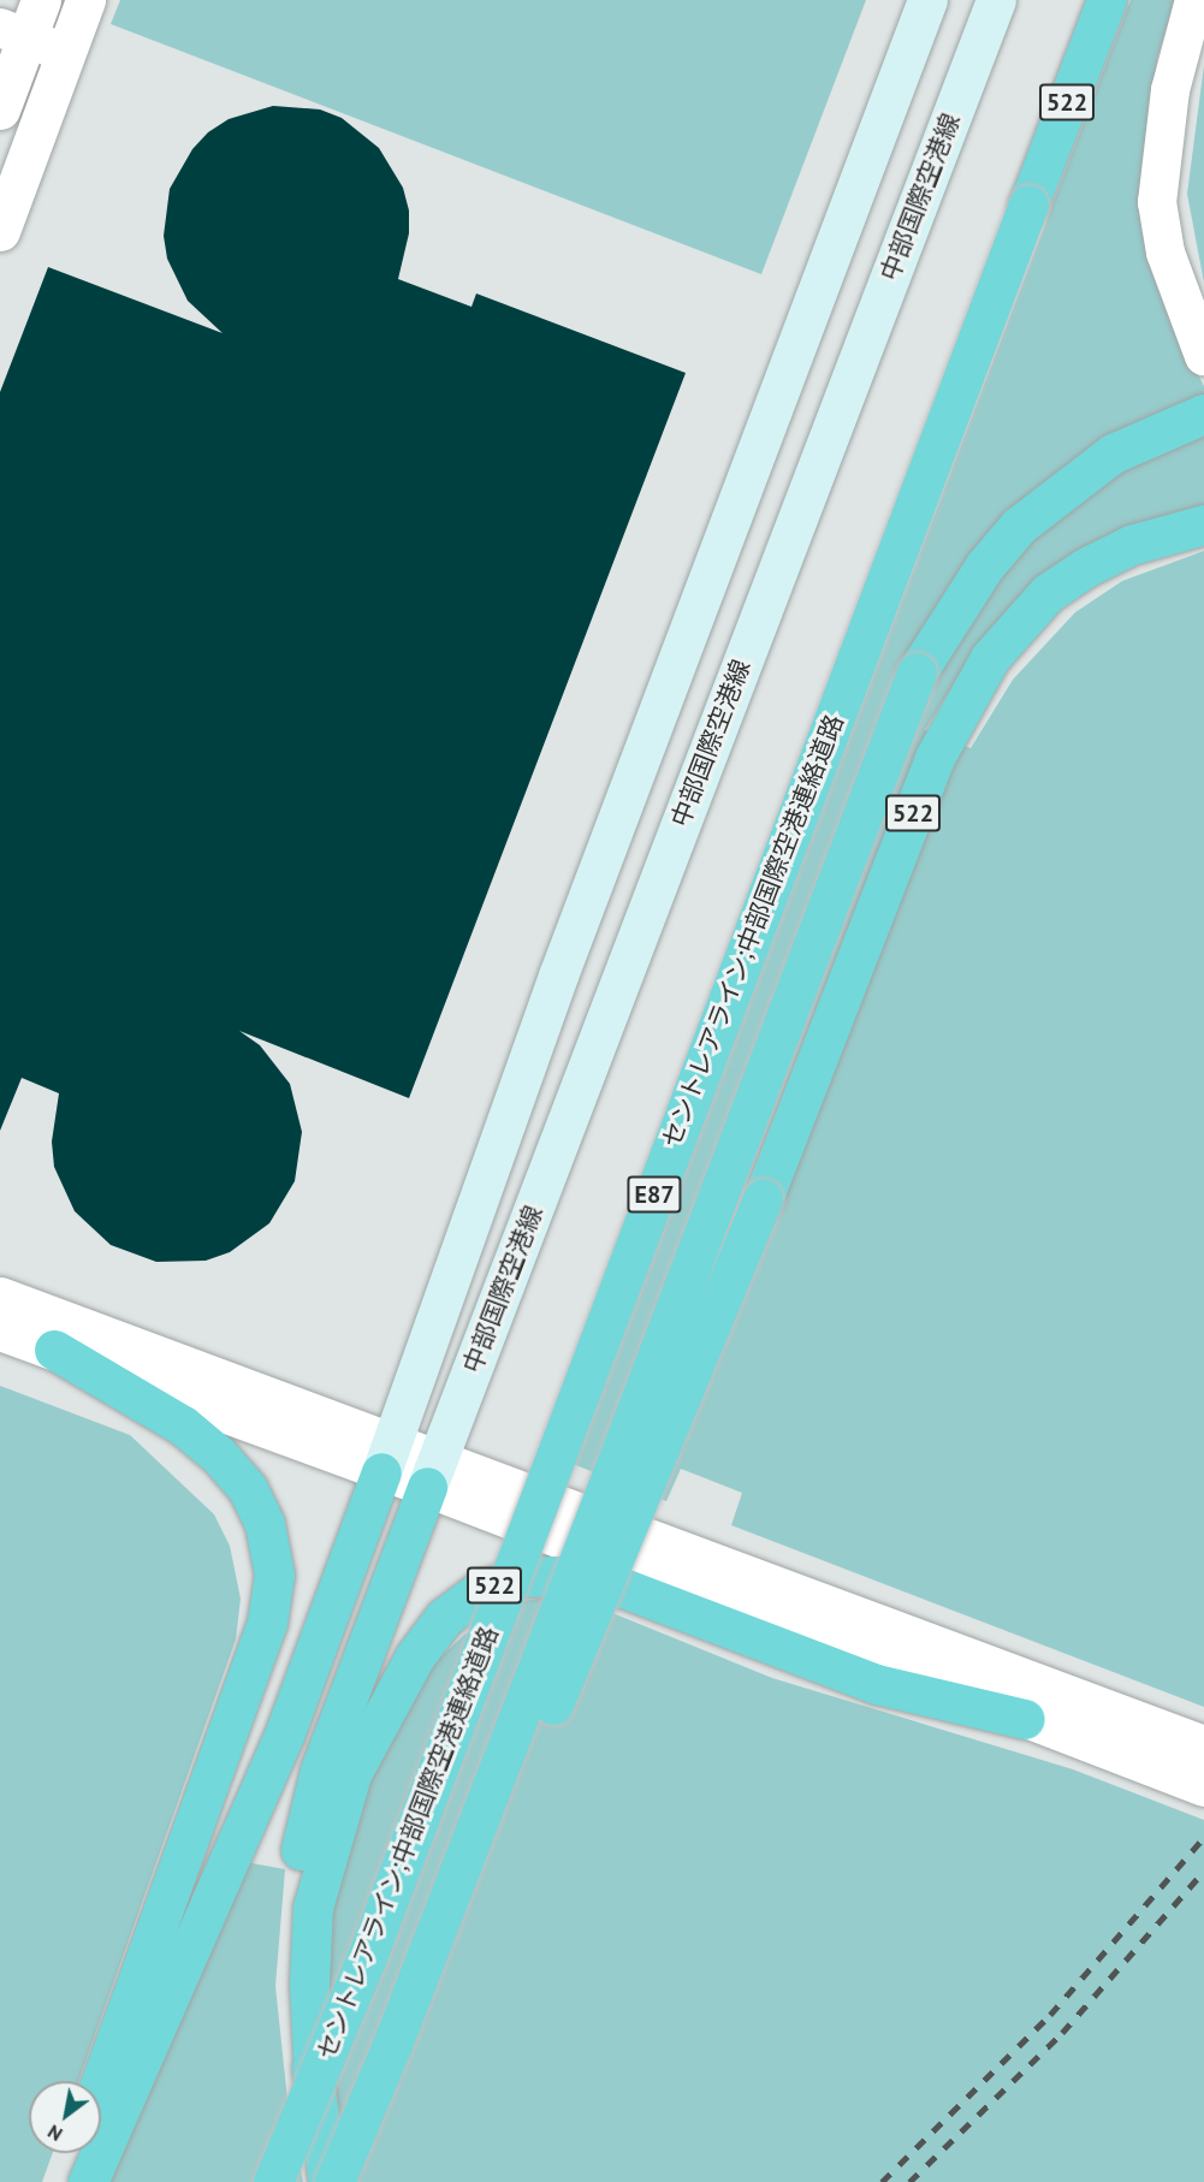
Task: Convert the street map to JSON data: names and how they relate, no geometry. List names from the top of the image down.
{
  "streets": {
    "highway": ["522", "セントレアライン;中部国際空港連絡道路", "E87"],
    "main road": ["中部国際空港線"]
  },
  "crossings": [
    ["522", "中部国際空港線"],
    ["522", "セントレアライン;中部国際空港連絡道路"],
    ["522", "E87"]
  ],
  "north": "bottom left"
}
